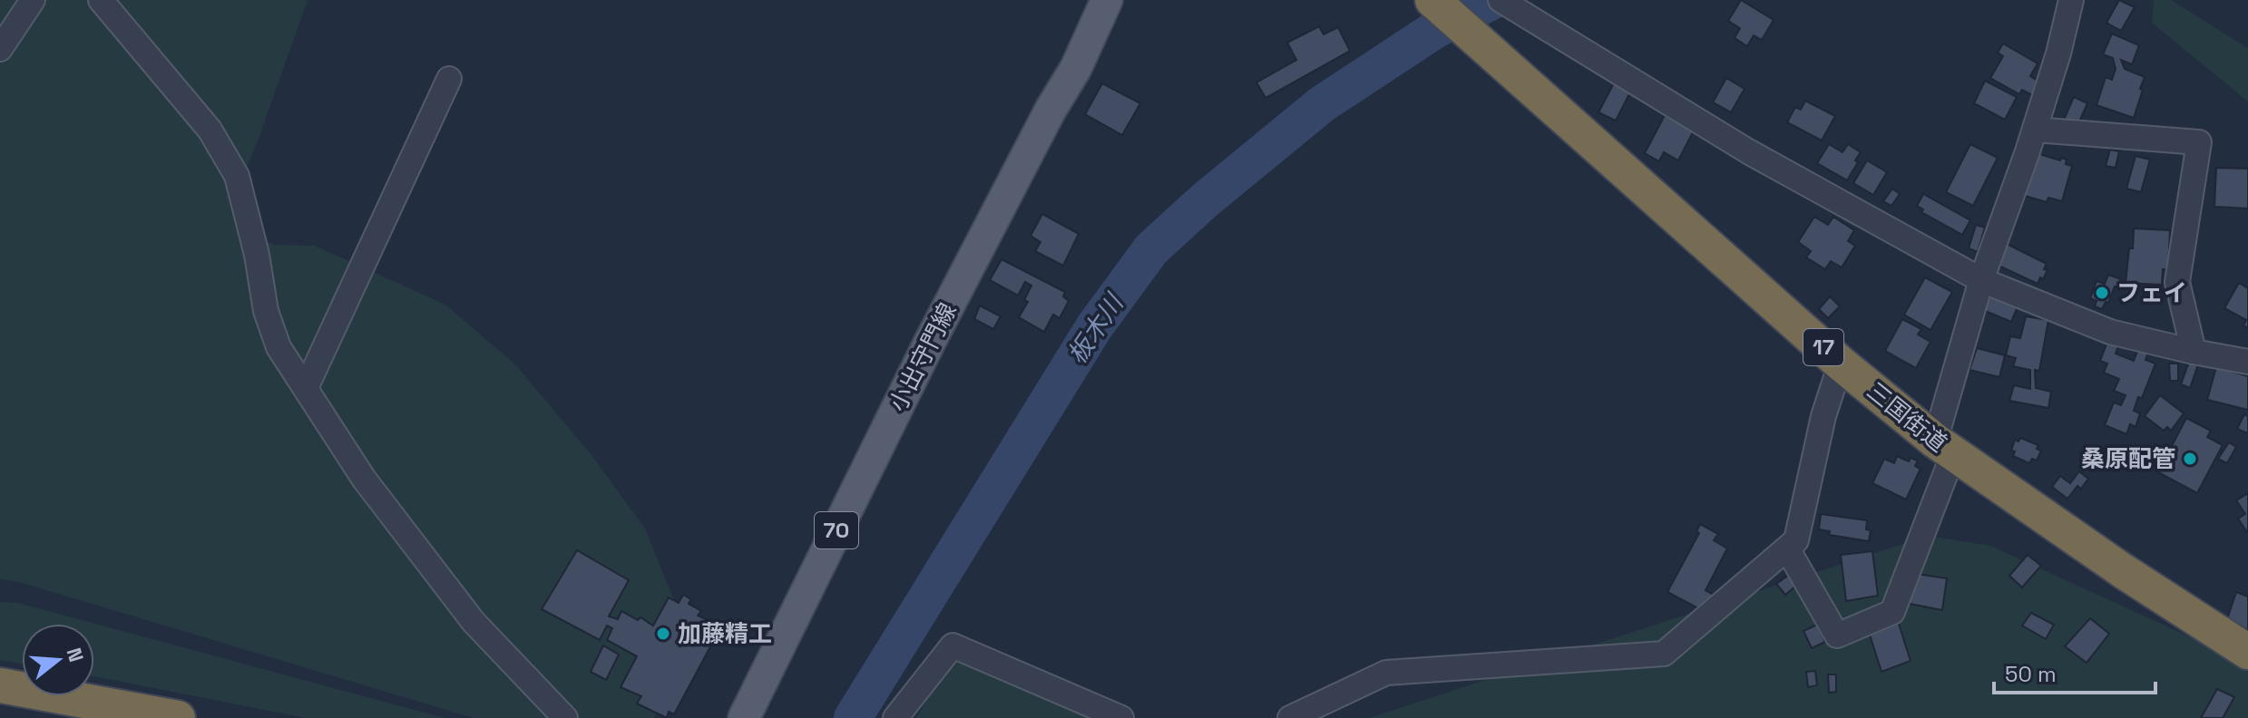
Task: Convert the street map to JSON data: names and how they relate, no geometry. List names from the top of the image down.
{
  "streets": {
    "highway": ["17", "三国街道"],
    "main road": ["小出守門線", "70"]
  },
  "water": ["板木川"],
  "places": ["フェイ", "桑原配管", "加藤精工"],
  "scale_bar": "50 m",
  "north": "right"
}
